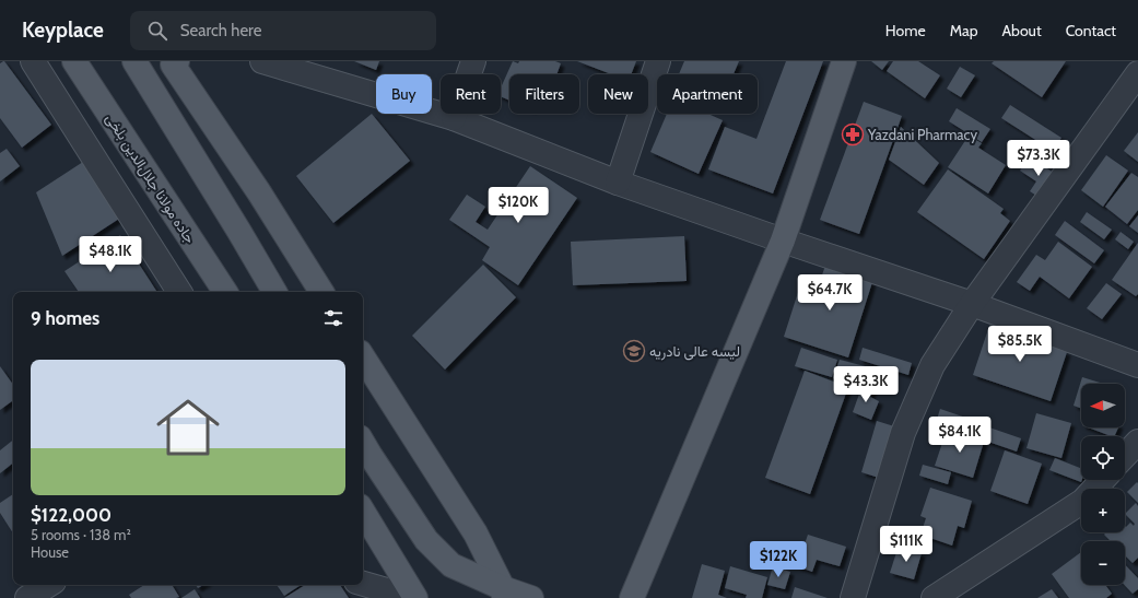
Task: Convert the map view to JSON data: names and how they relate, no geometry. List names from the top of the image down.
{
  "streets": {
    "main road": ["جاده مولانا جلال‌الدین بلخی"]
  },
  "places": {
    "pharmacy": ["Yazdani Pharmacy"],
    "school or university": ["لیسه عالی نادریه"]
  },
  "north": "left",
  "page": {
    "header": "Keyplace",
    "search": "Search here",
    "nav": [
      "Home",
      "Map",
      "About",
      "Contact"
    ],
    "chip": [
      "Buy",
      "Rent",
      "Filters",
      "New",
      "Apartment"
    ],
    "price": [
      "$73.3K",
      "$120K",
      "$48.1K",
      "$64.7K",
      "$85.5K",
      "$43.3K",
      "$84.1K",
      "$111K",
      "$122K"
    ],
    "heading": "9 homes",
    "list": [
      {
        "name": "$122,000",
        "note": "5 rooms · 138 m² · House"
      }
    ],
    "map_buttons": ["+", "−"]
  }
}
